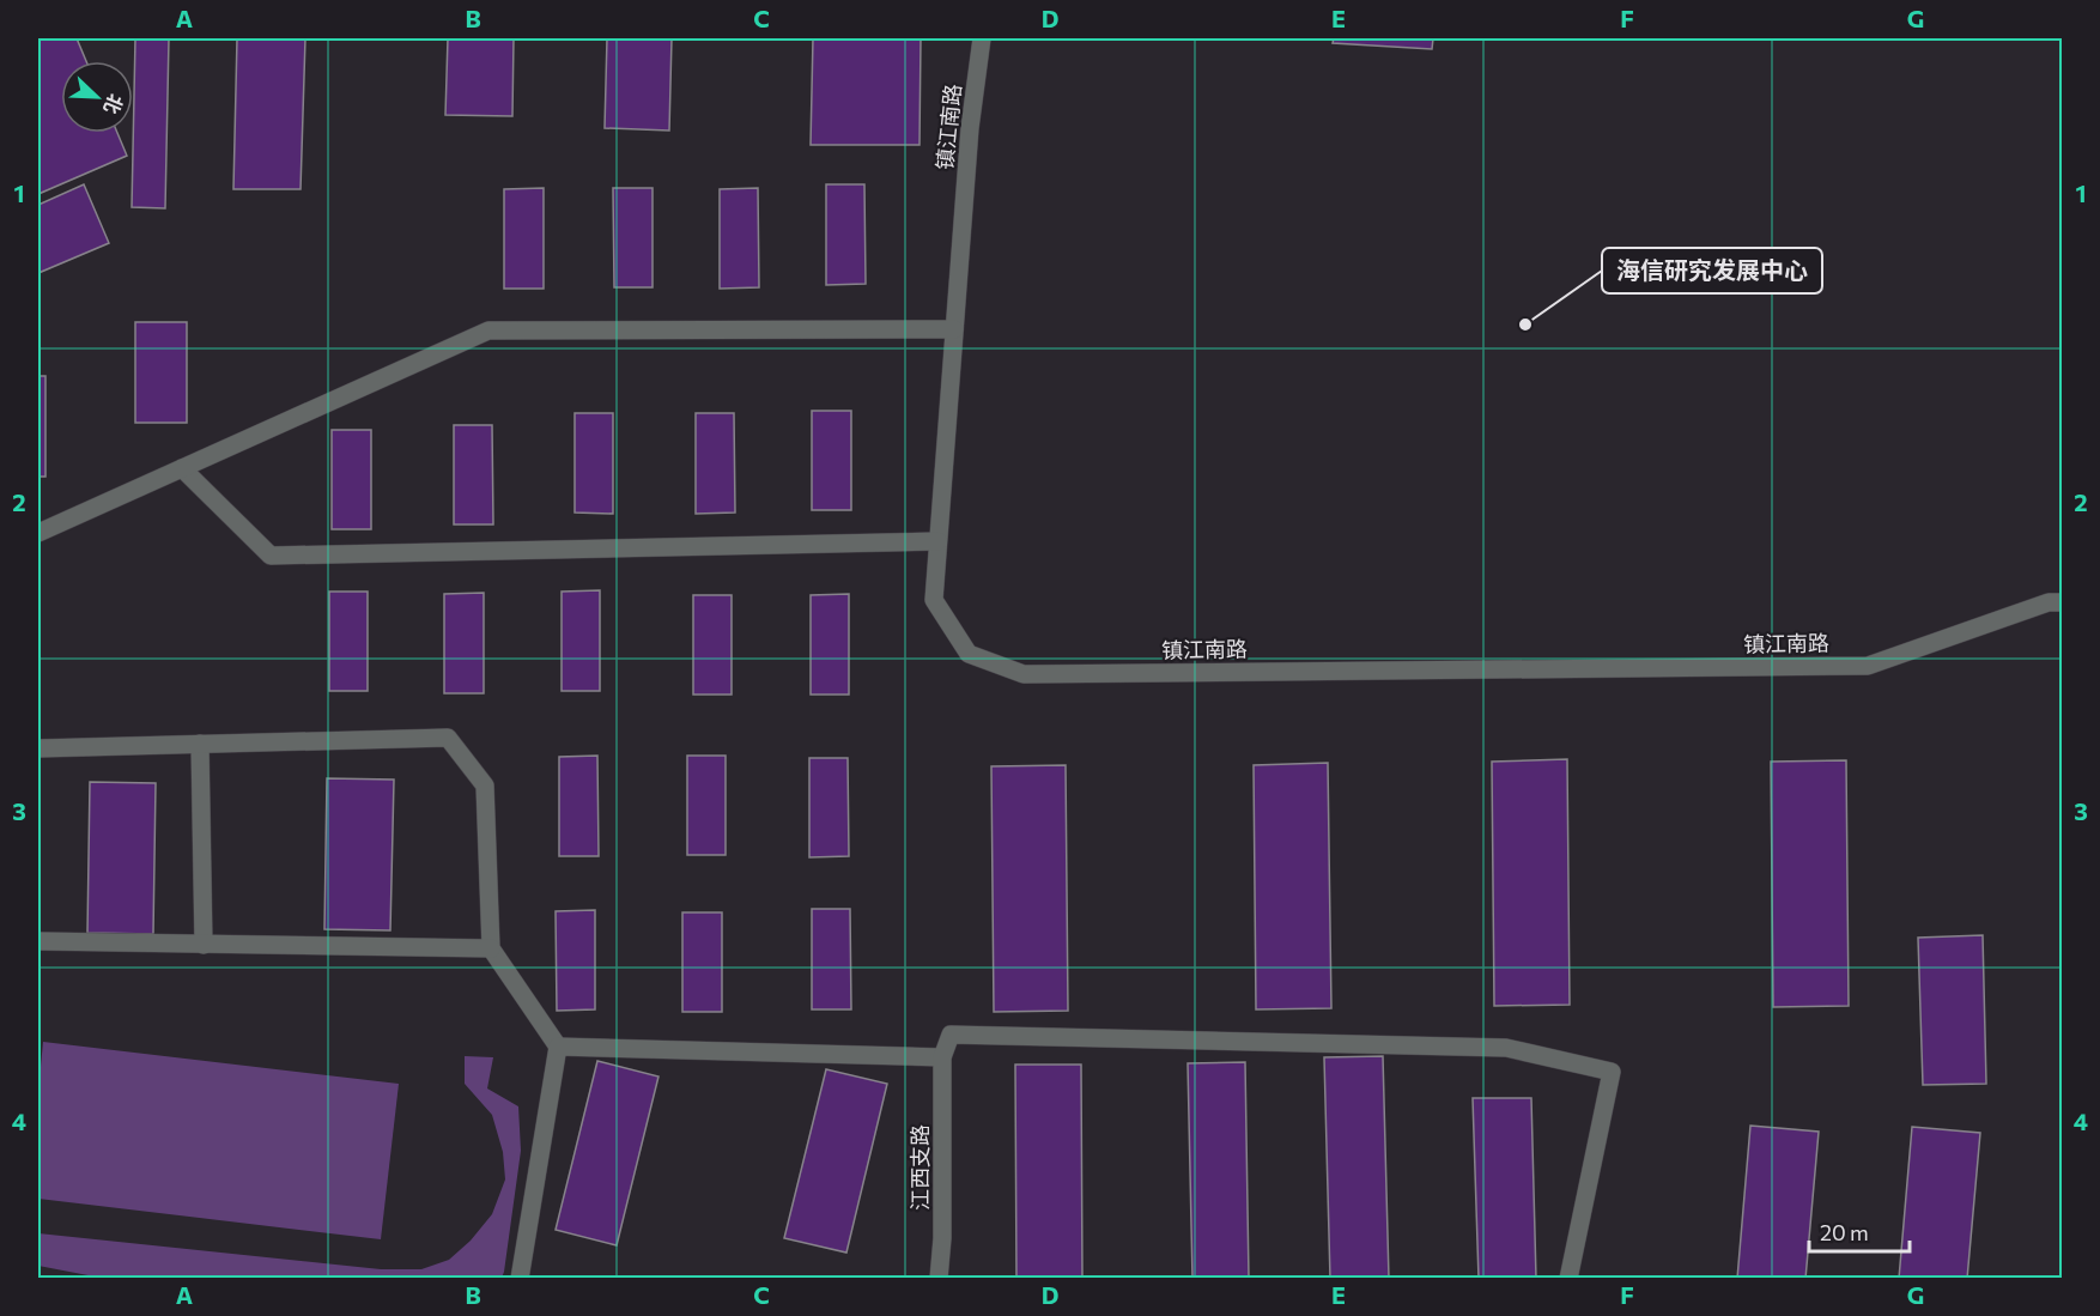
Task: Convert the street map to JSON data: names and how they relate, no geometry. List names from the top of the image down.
{
  "streets": {
    "street": ["镇江南路", "江西支路"]
  },
  "places": ["海信研究发展中心"],
  "scale_bar": "20 m",
  "north": "bottom right",
  "grid": {
    "columns": [
      "A",
      "B",
      "C",
      "D",
      "E",
      "F",
      "G"
    ],
    "rows": [
      "1",
      "2",
      "3",
      "4"
    ]
  }
}
